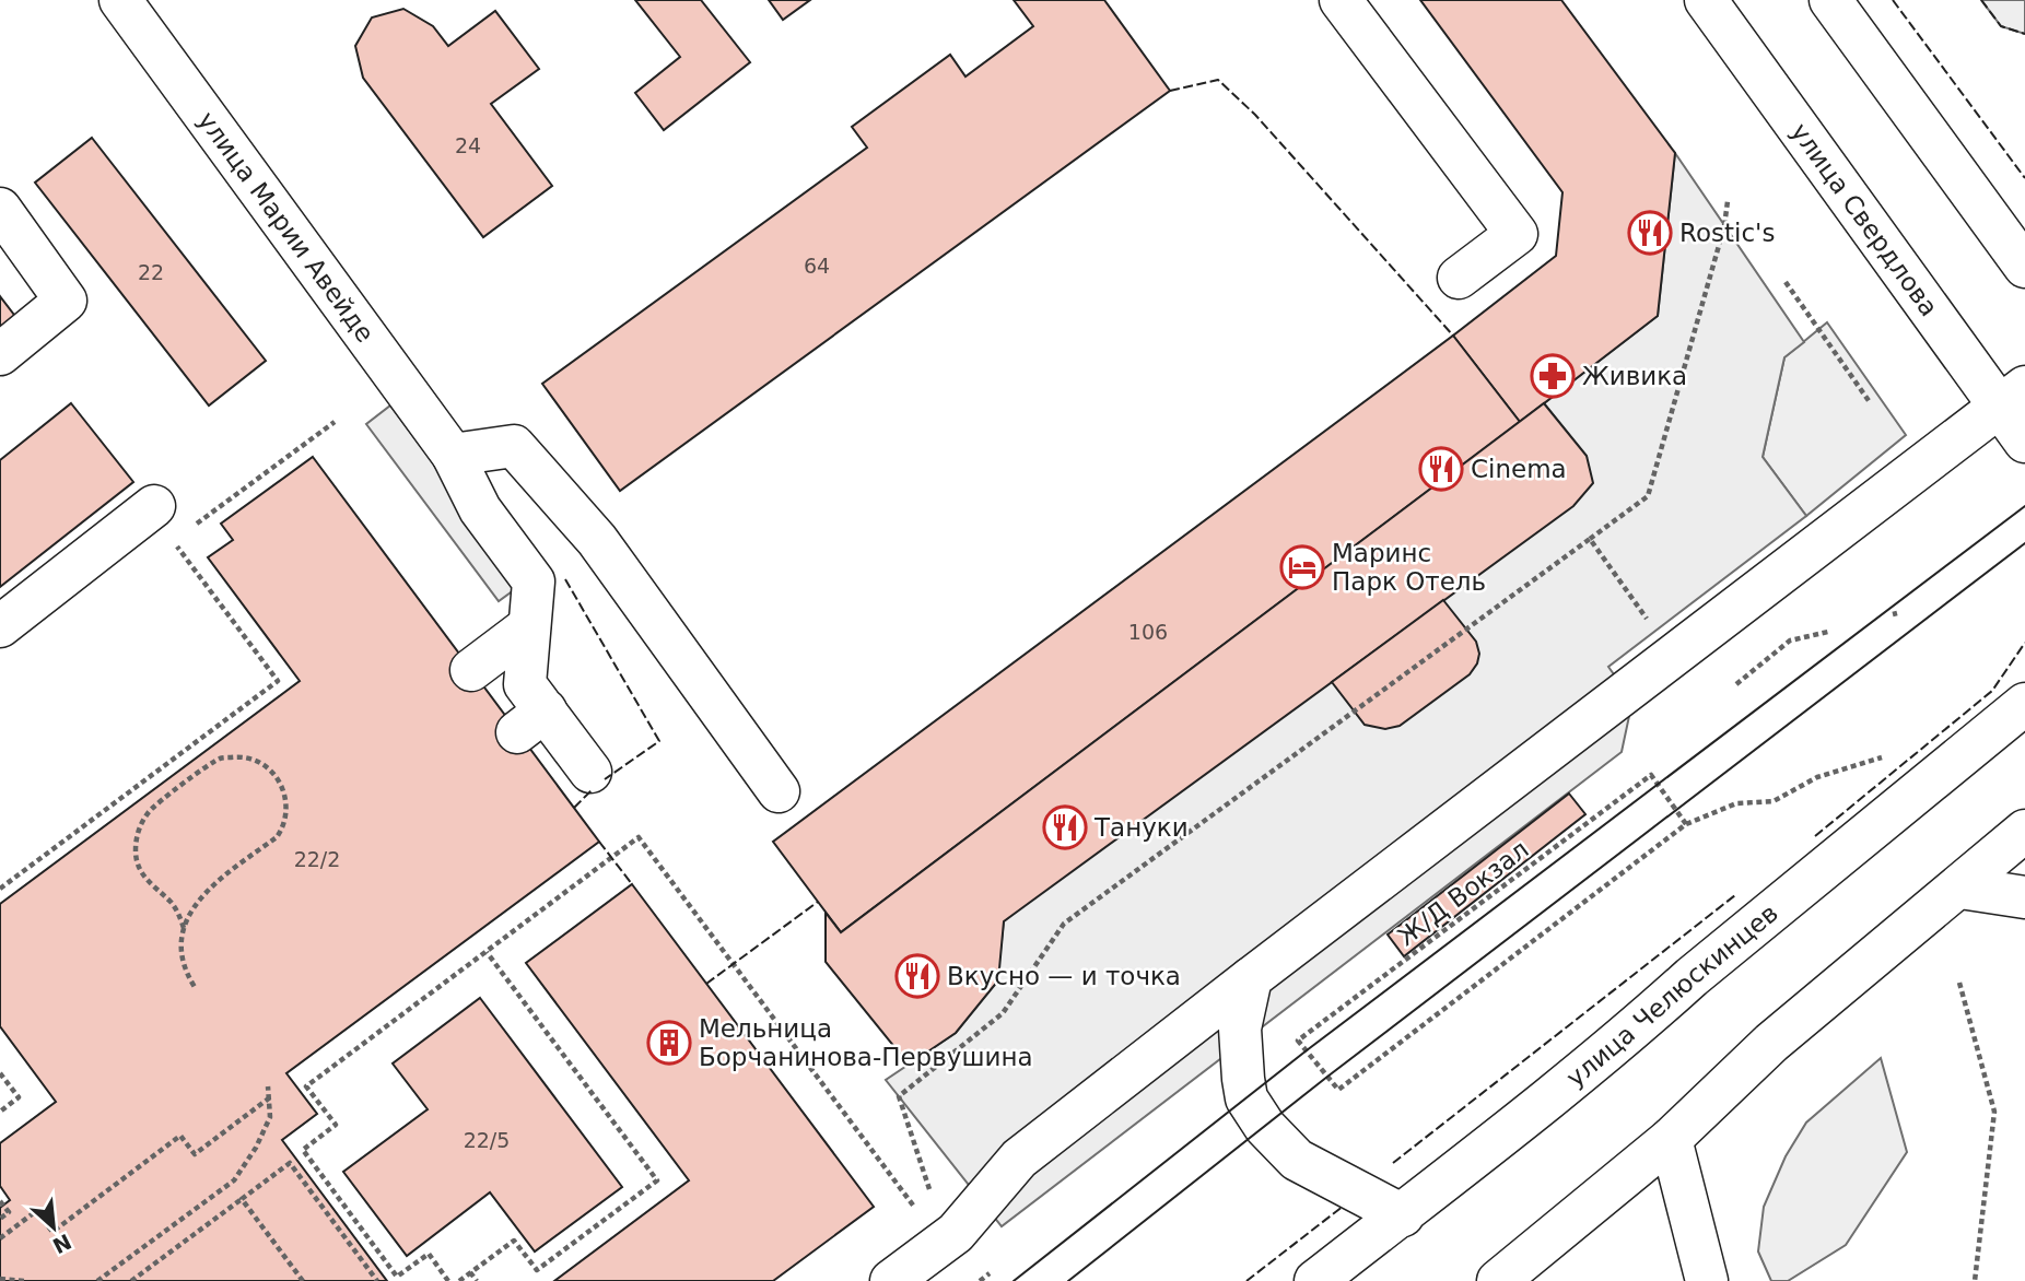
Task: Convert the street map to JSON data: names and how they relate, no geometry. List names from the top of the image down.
{
  "streets": {
    "main road": ["улица Свердлова", "улица Марии Авейде", "улица Челюскинцев"],
    "path": ["Ж/Д Вокзал"]
  },
  "places": {
    "restaurant": [
      "Rostic's",
      "Cinema",
      "Тануки",
      "Вкусно — и точка"
    ],
    "pharmacy": ["Живика"],
    "hotel": ["Маринс Парк Отель"],
    "building": ["Мельница Борчанинова-Первушина"]
  },
  "house_numbers": [
    "24",
    "64",
    "22",
    "106",
    "22/2",
    "22/5"
  ],
  "north": "bottom right"
}
